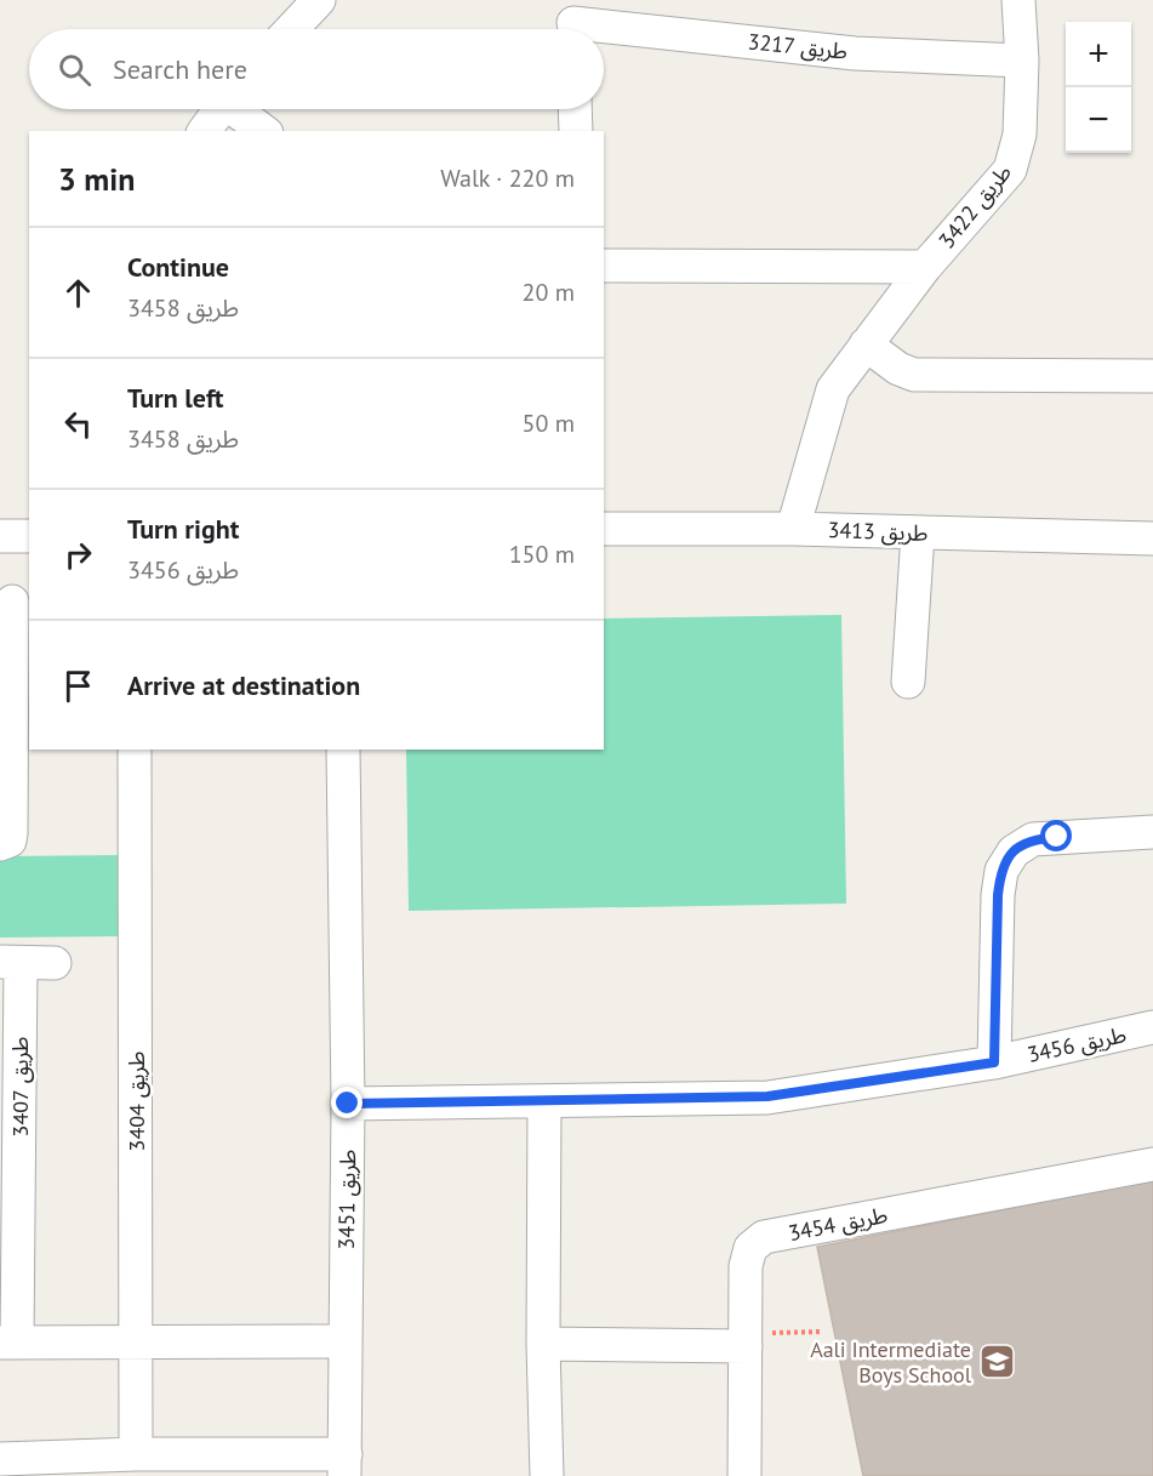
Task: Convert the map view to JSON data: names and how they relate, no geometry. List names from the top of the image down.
{
  "streets": {
    "street": [
      "طريق 3217",
      "طريق 3422",
      "طريق 3413",
      "طريق 3456",
      "طريق 3407",
      "طريق 3404",
      "طريق 3451",
      "طريق 3454"
    ]
  },
  "crossings": [
    ["طريق 3217", "طريق 3422"],
    ["طريق 3422", "طريق 3413"],
    ["طريق 3456", "طريق 3451"]
  ],
  "places": {
    "school or university": ["Aali Intermediate Boys School"]
  },
  "page": {
    "map_buttons": ["+", "−"],
    "search": "Search here",
    "heading": ["3 min", "Walk · 220 m"],
    "list": [
      ["Continue", "طريق 3458", "20 m"],
      ["Turn left", "طريق 3458", "50 m"],
      ["Turn right", "طريق 3456", "150 m"],
      "Arrive at destination"
    ]
  }
}
